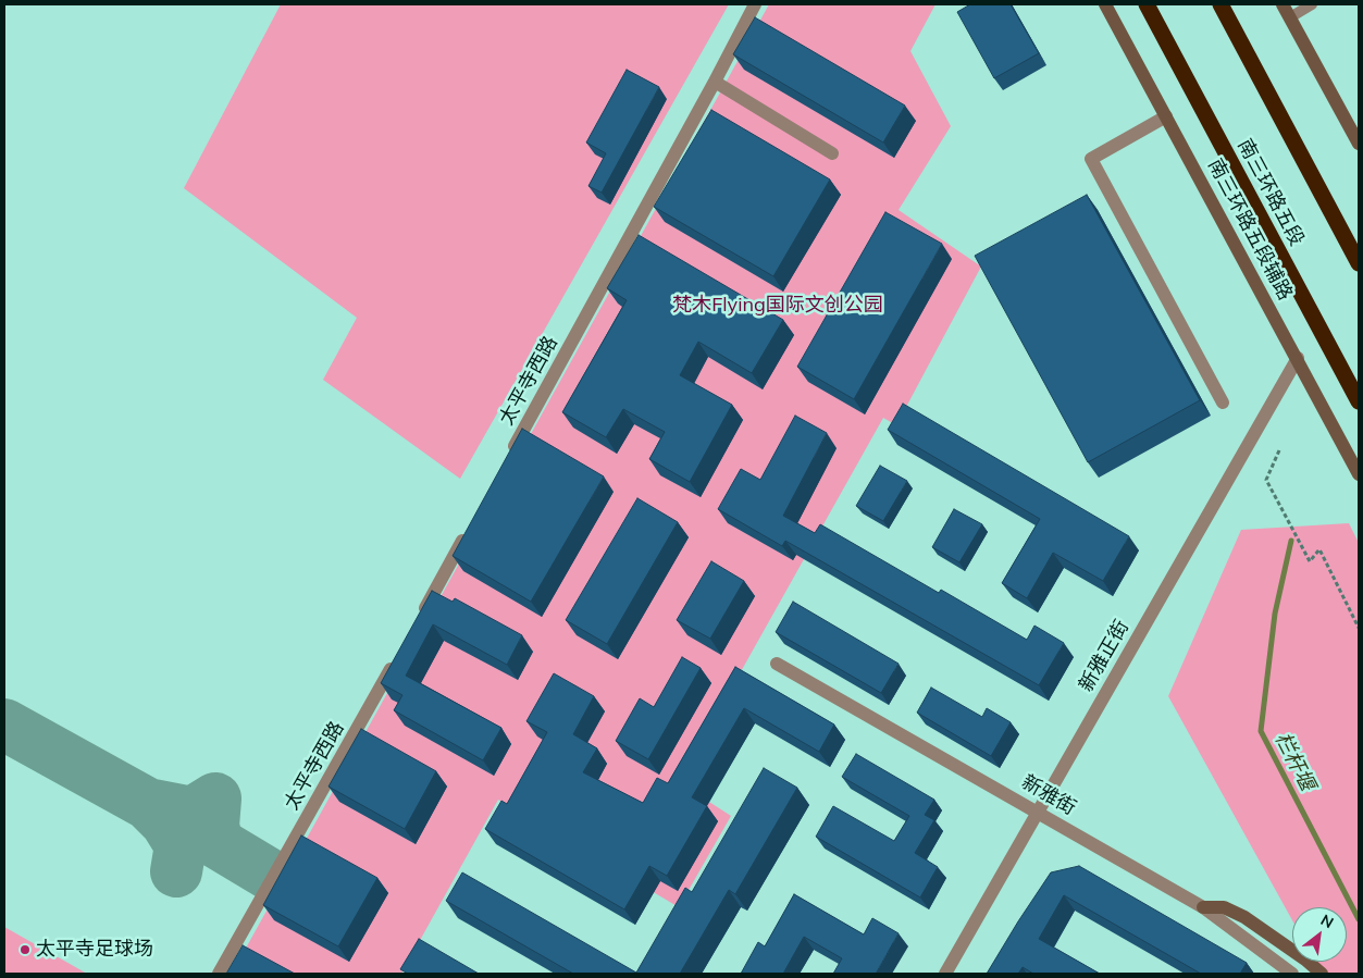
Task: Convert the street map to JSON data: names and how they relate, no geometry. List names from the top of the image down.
{
  "streets": {
    "highway": ["南三环路五段"],
    "main road": ["南三环路五段辅路"],
    "street": ["太平寺西路", "新雅正街", "新雅街"]
  },
  "crossings": [
    ["南三环路五段辅路", "新雅正街"],
    ["新雅正街", "新雅街"]
  ],
  "water": ["栏杆堰"],
  "parks": ["梵木Flying国际文创公园"],
  "places": ["太平寺足球场"],
  "north": "top right"
}
